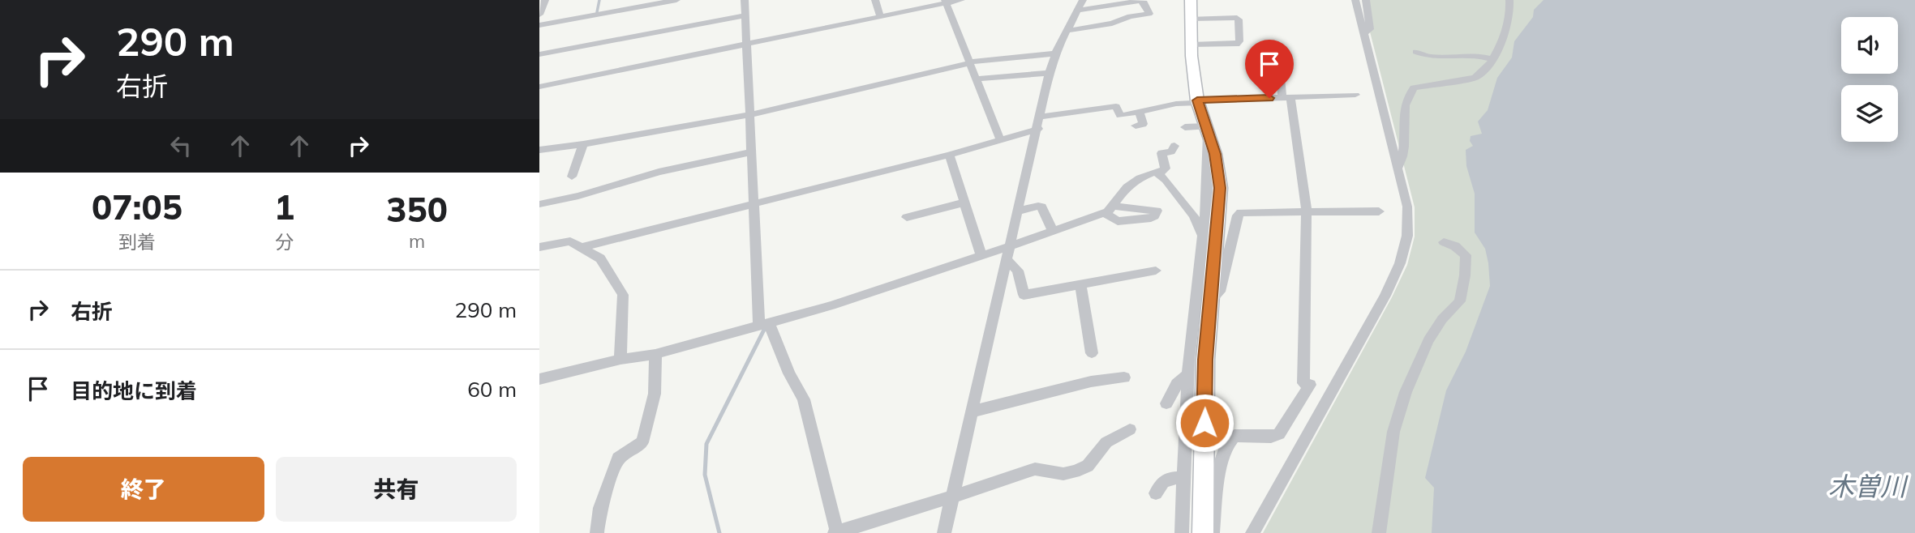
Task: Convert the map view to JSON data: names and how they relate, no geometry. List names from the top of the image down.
{
  "water": ["木曽川"],
  "page": {
    "turn": ["290 m", "右折"],
    "eta": [
      "07:05",
      "到着",
      "1",
      "分",
      "350",
      "m"
    ],
    "list": [
      {
        "name": "右折",
        "value": "290 m"
      },
      {
        "name": "目的地に到着",
        "value": "60 m"
      }
    ],
    "buttons": ["終了", "共有"]
  }
}
